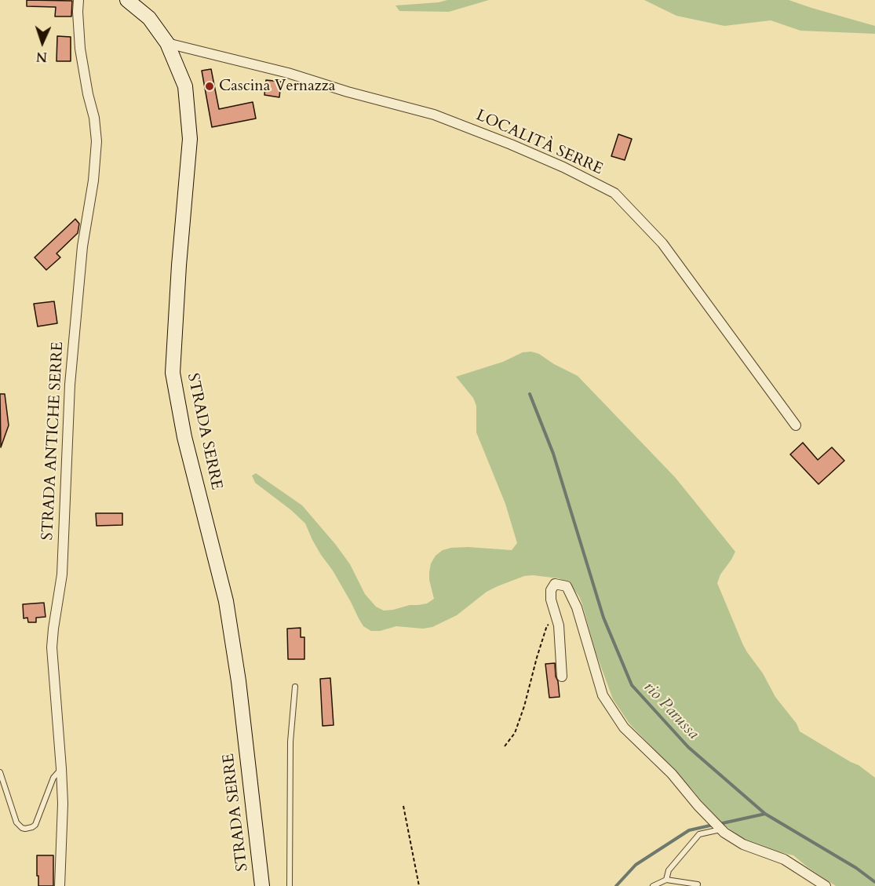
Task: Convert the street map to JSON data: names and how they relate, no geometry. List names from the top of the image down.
{
  "streets": {
    "main road": ["STRADA SERRE"],
    "street": ["LOCALITÀ SERRE", "STRADA ANTICHE SERRE"]
  },
  "crossings": [
    ["LOCALITÀ SERRE", "STRADA SERRE"]
  ],
  "water": ["rio Parussa"],
  "places": ["Cascina Vernazza"],
  "north": "bottom"
}
